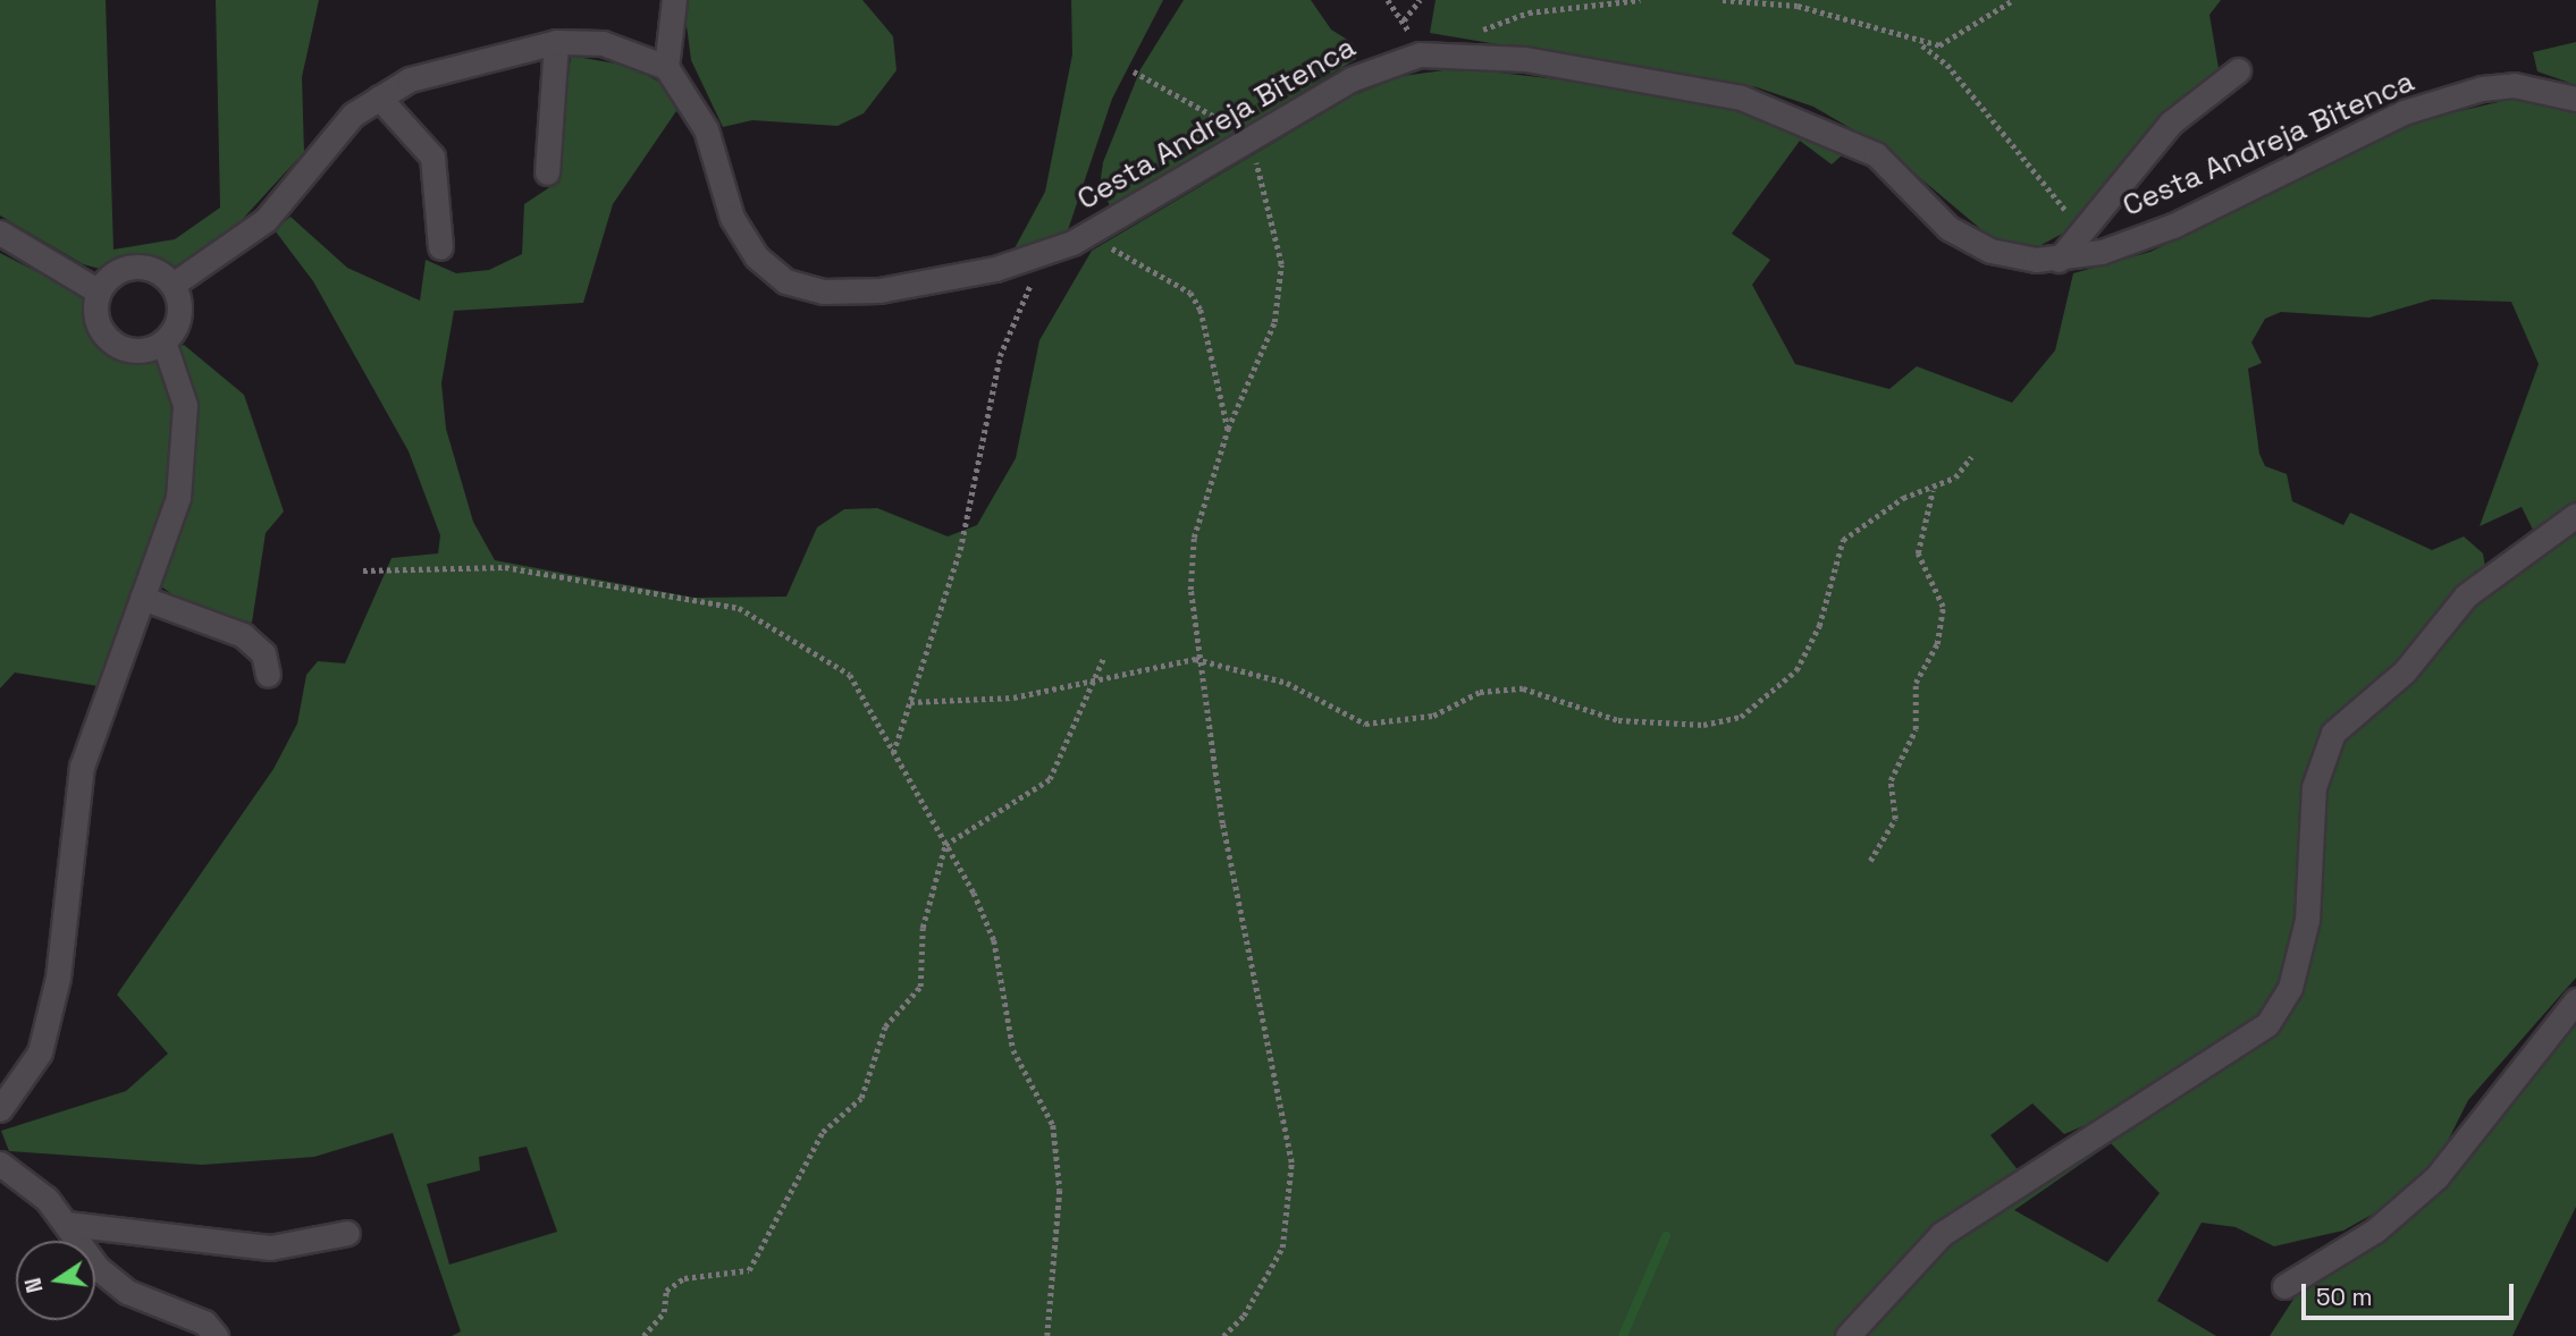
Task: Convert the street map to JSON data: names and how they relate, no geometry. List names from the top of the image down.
{
  "streets": {
    "street": ["Cesta Andreja Bitenca"]
  },
  "scale_bar": "50 m",
  "north": "left"
}
